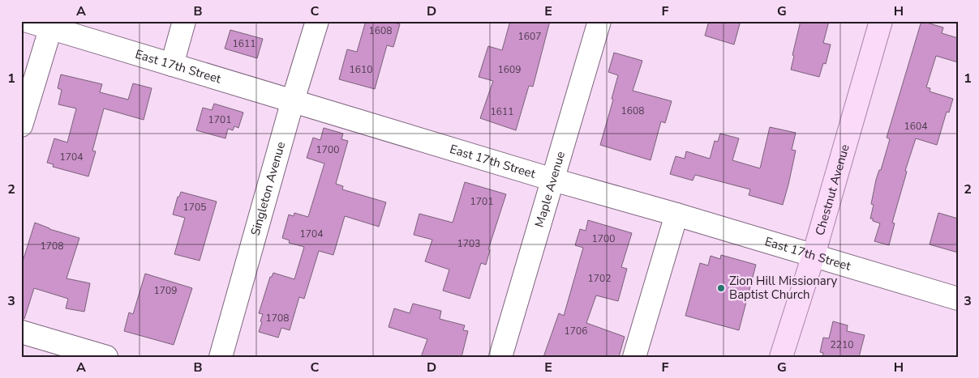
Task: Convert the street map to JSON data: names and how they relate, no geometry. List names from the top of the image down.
{
  "streets": {
    "main road": ["Chestnut Avenue"],
    "street": ["East 17th Street", "Singleton Avenue", "Maple Avenue"]
  },
  "crossings": [
    ["East 17th Street", "Singleton Avenue"],
    ["East 17th Street", "Maple Avenue"],
    ["East 17th Street", "Chestnut Avenue"]
  ],
  "places": ["Zion Hill Missionary Baptist Church"],
  "house_numbers": [
    "1608",
    "1607",
    "1611",
    "1610",
    "1609",
    "1608",
    "1611",
    "1701",
    "1604",
    "1700",
    "1704",
    "1701",
    "1705",
    "1704",
    "1700",
    "1703",
    "1708",
    "1702",
    "1709",
    "1708",
    "1706",
    "2210"
  ],
  "grid": {
    "columns": [
      "A",
      "B",
      "C",
      "D",
      "E",
      "F",
      "G",
      "H"
    ],
    "rows": ["1", "2", "3"]
  }
}
